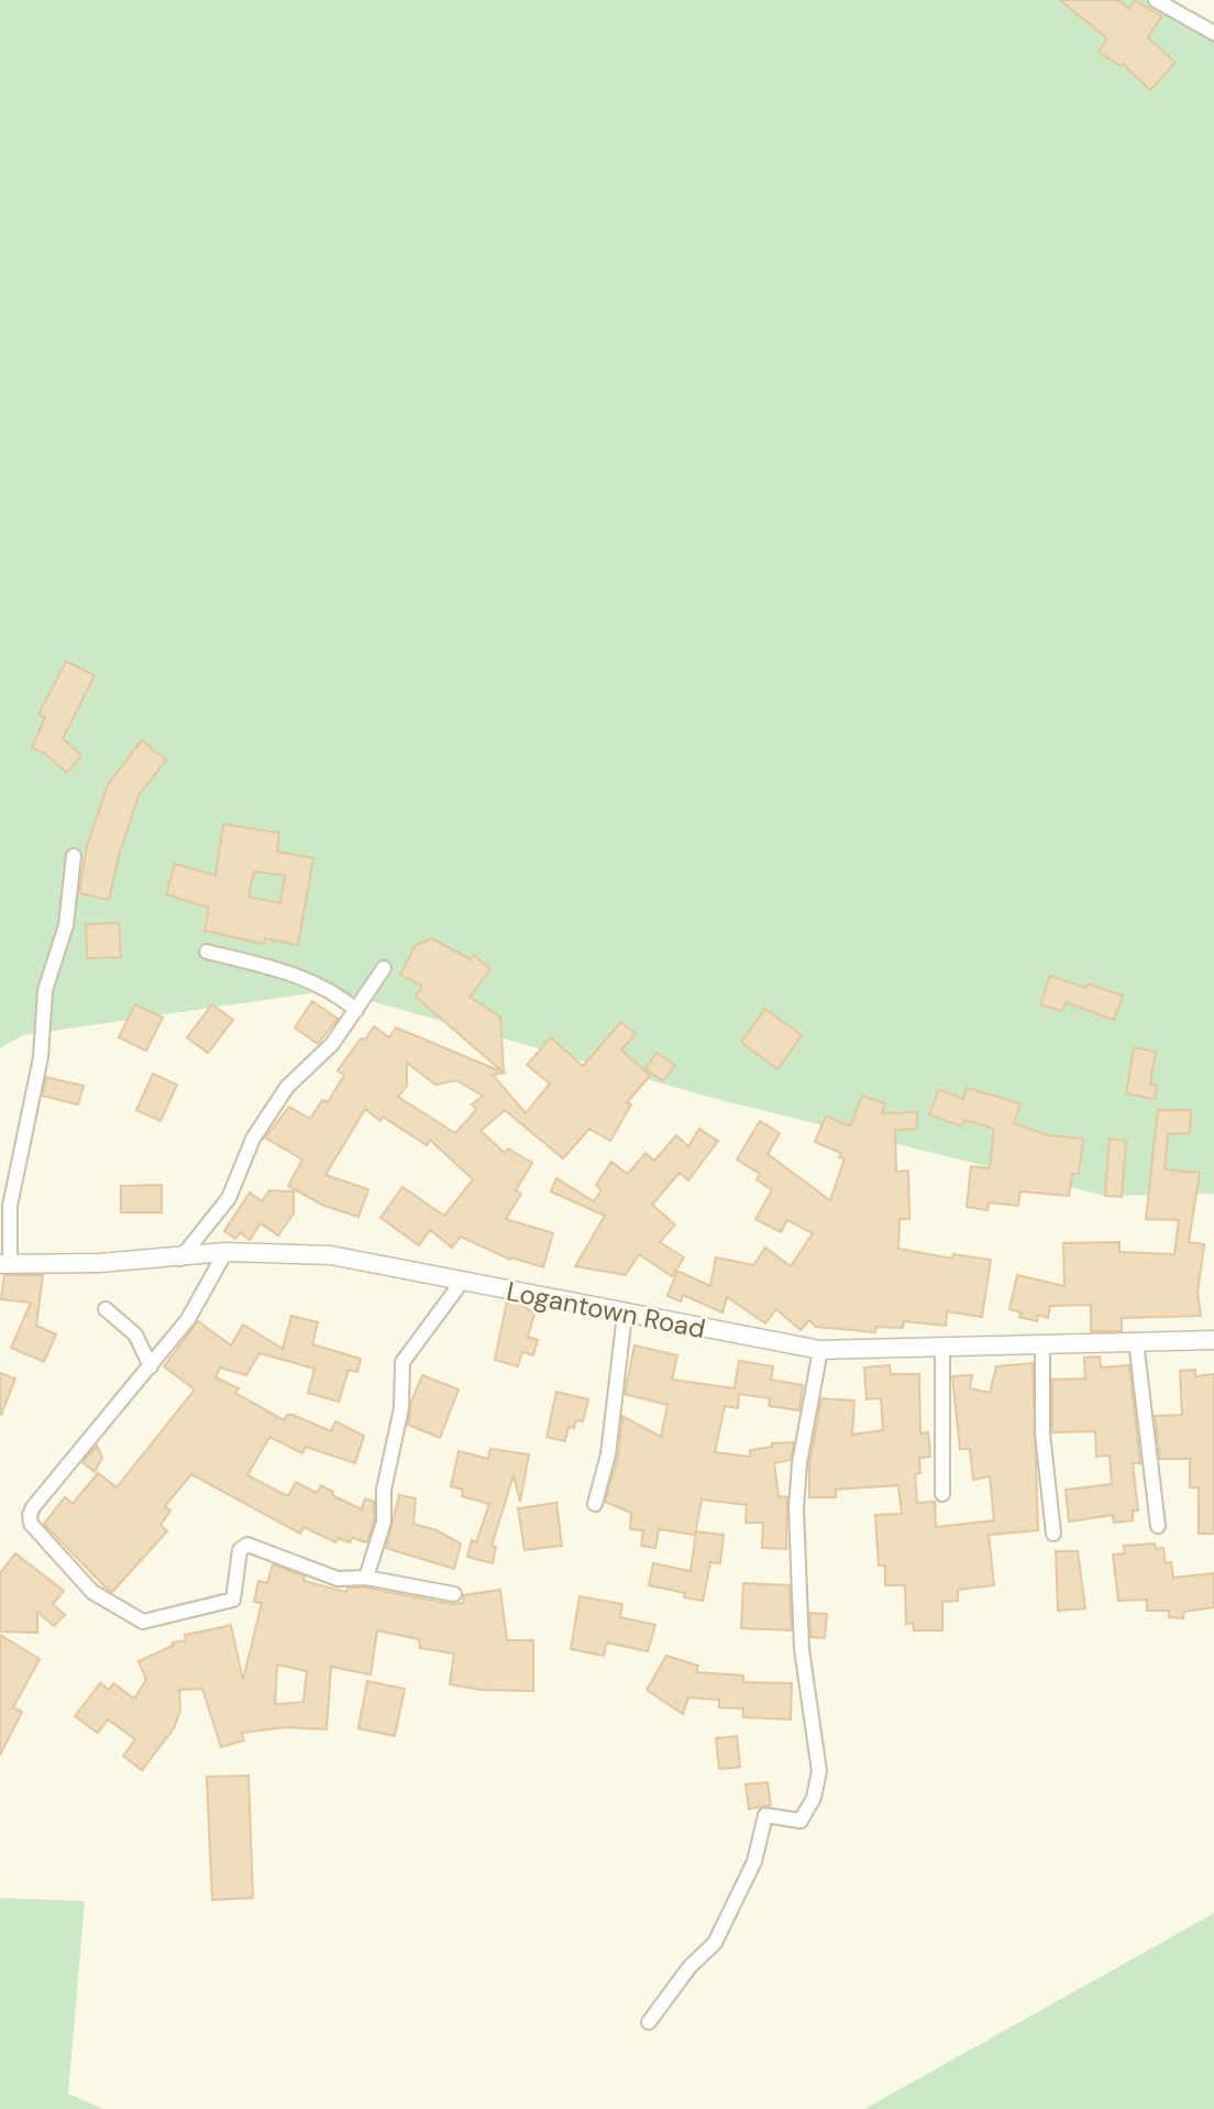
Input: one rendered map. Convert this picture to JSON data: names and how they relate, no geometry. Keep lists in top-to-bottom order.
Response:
{
  "streets": {
    "street": ["Logantown Road"]
  }
}
